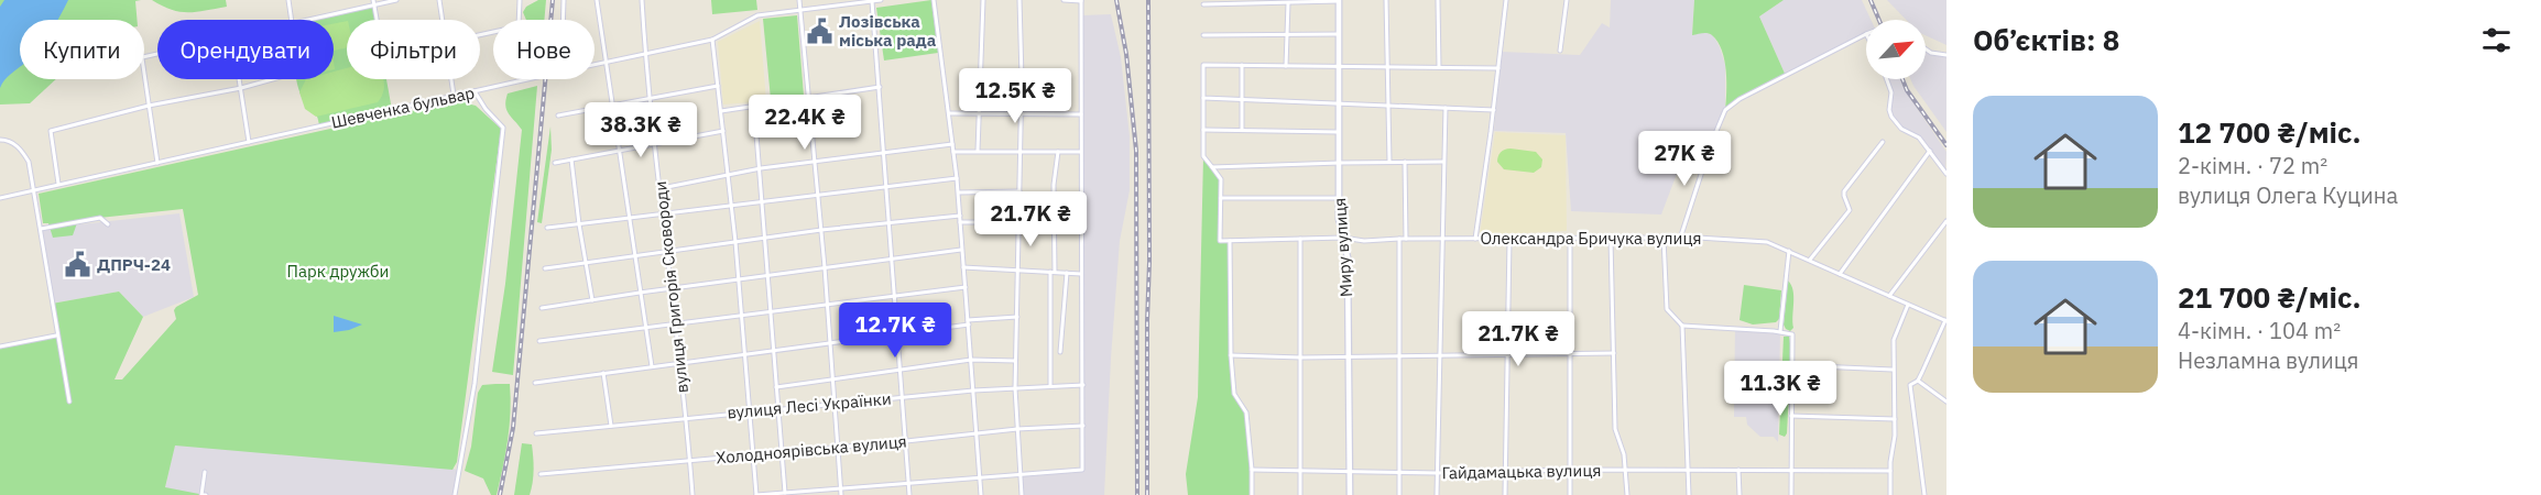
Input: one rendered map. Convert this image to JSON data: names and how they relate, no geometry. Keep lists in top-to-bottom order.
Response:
{
  "streets": {
    "main road": ["Миру вулиця"],
    "street": [
      "Шевченка бульвар",
      "Олександра Бричука вулиця",
      "вулиця Григорія Сковороди",
      "вулиця Лесі Українки",
      "Холодноярівська вулиця",
      "Гайдамацька вулиця"
    ]
  },
  "crossings": [
    ["Шевченка бульвар", "вулиця Григорія Сковороди"],
    ["Олександра Бричука вулиця", "Миру вулиця"],
    ["Миру вулиця", "Гайдамацька вулиця"],
    ["вулиця Григорія Сковороди", "вулиця Лесі Українки"],
    ["вулиця Григорія Сковороди", "Холодноярівська вулиця"]
  ],
  "parks": ["Парк дружби"],
  "places": {
    "public building": ["Лозівська міська рада", "ДПРЧ-24"]
  },
  "north": "top right",
  "page": {
    "heading": "Об’єктів: 8",
    "chip": [
      "Купити",
      "Орендувати",
      "Фільтри",
      "Нове"
    ],
    "price": [
      "12.5K ₴",
      "22.4K ₴",
      "38.3K ₴",
      "27K ₴",
      "21.7K ₴",
      "12.7K ₴",
      "21.7K ₴",
      "11.3K ₴"
    ],
    "list": [
      {
        "name": "12 700 ₴/міс.",
        "note": "2-кімн. · 72 m² · вулиця Олега Куцина"
      },
      {
        "name": "21 700 ₴/міс.",
        "note": "4-кімн. · 104 m² · Незламна вулиця"
      }
    ]
  }
}
